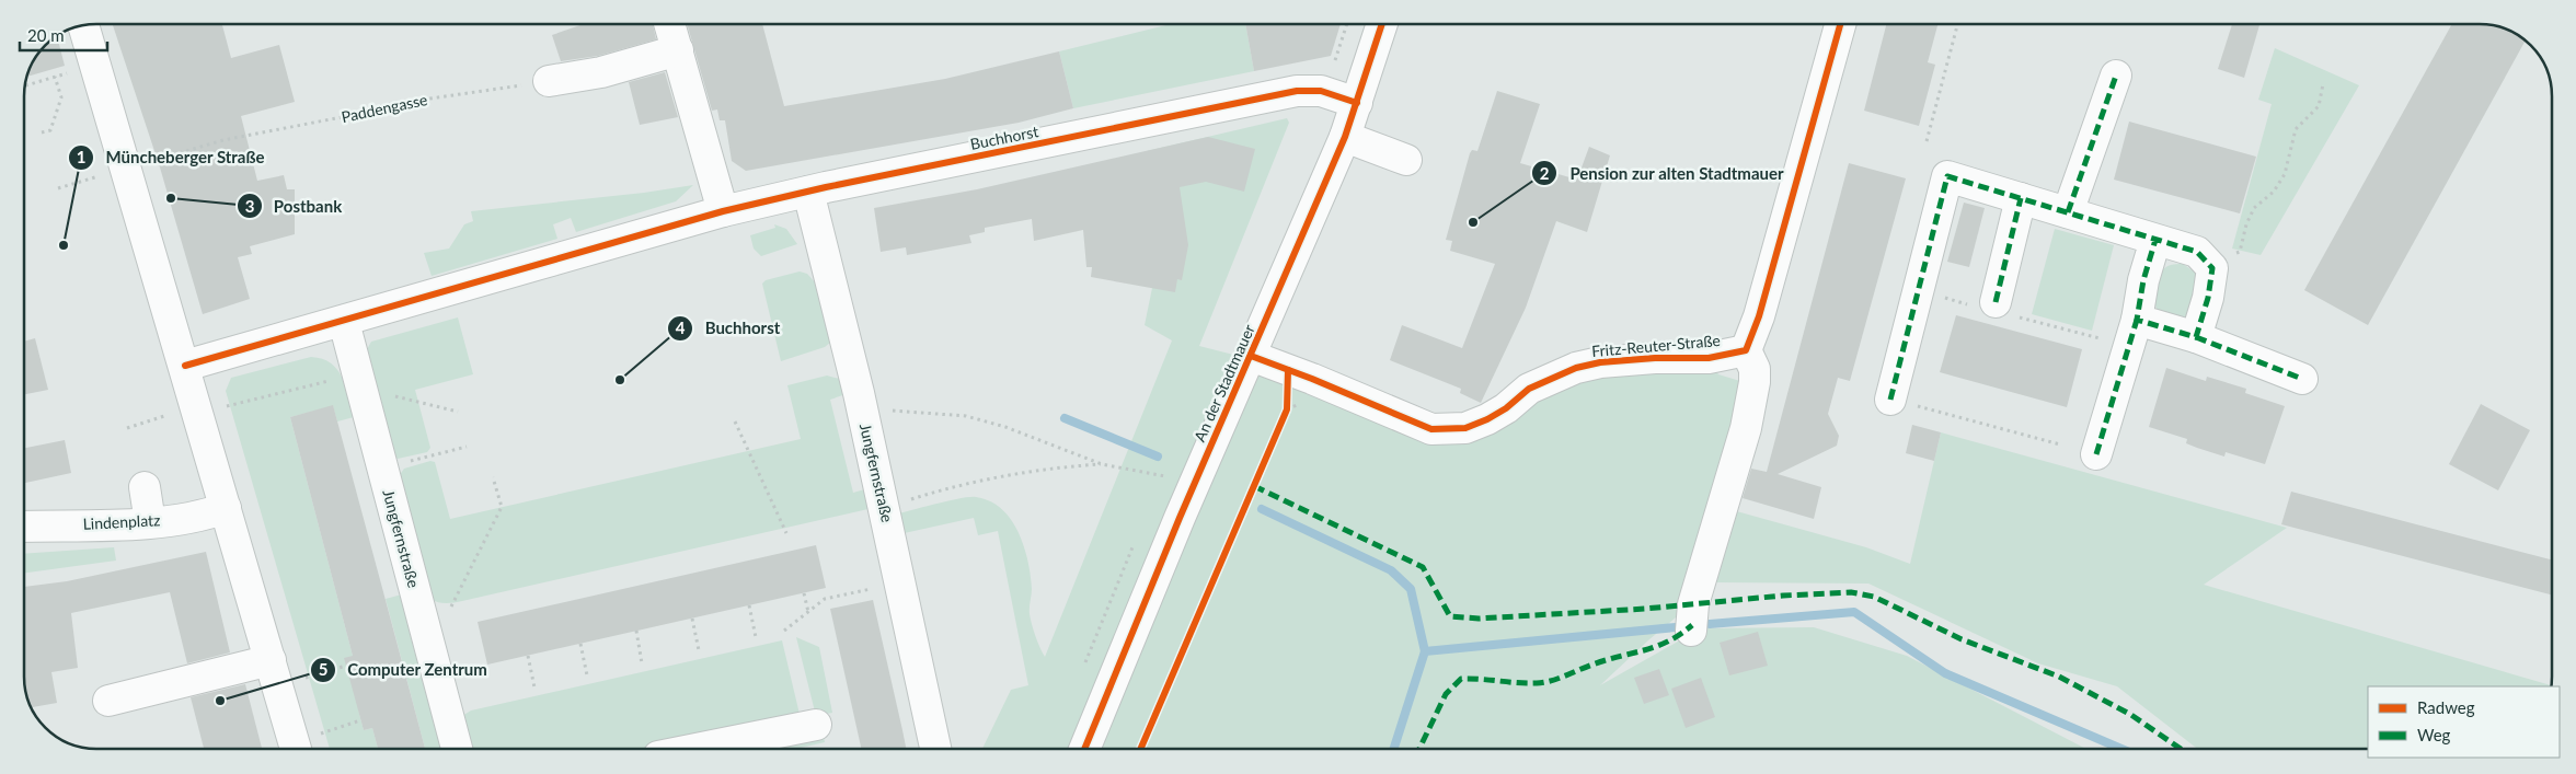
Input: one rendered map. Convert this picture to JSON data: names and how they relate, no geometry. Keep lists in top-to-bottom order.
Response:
{
  "streets": {
    "street": [
      "Buchhorst",
      "Fritz-Reuter-Straße",
      "An der Stadtmauer",
      "Jungfernstraße",
      "Lindenplatz"
    ],
    "path": ["Paddengasse"]
  },
  "crossings": [
    ["Buchhorst", "An der Stadtmauer"],
    ["Buchhorst", "Jungfernstraße"],
    ["Fritz-Reuter-Straße", "An der Stadtmauer"]
  ],
  "places": [
    "Postbank",
    "Pension zur alten Stadtmauer",
    "Müncheberger Straße",
    "Buchhorst",
    "Computer Zentrum"
  ],
  "legend": ["Radweg", "Weg"],
  "scale_bar": "20 m"
}
